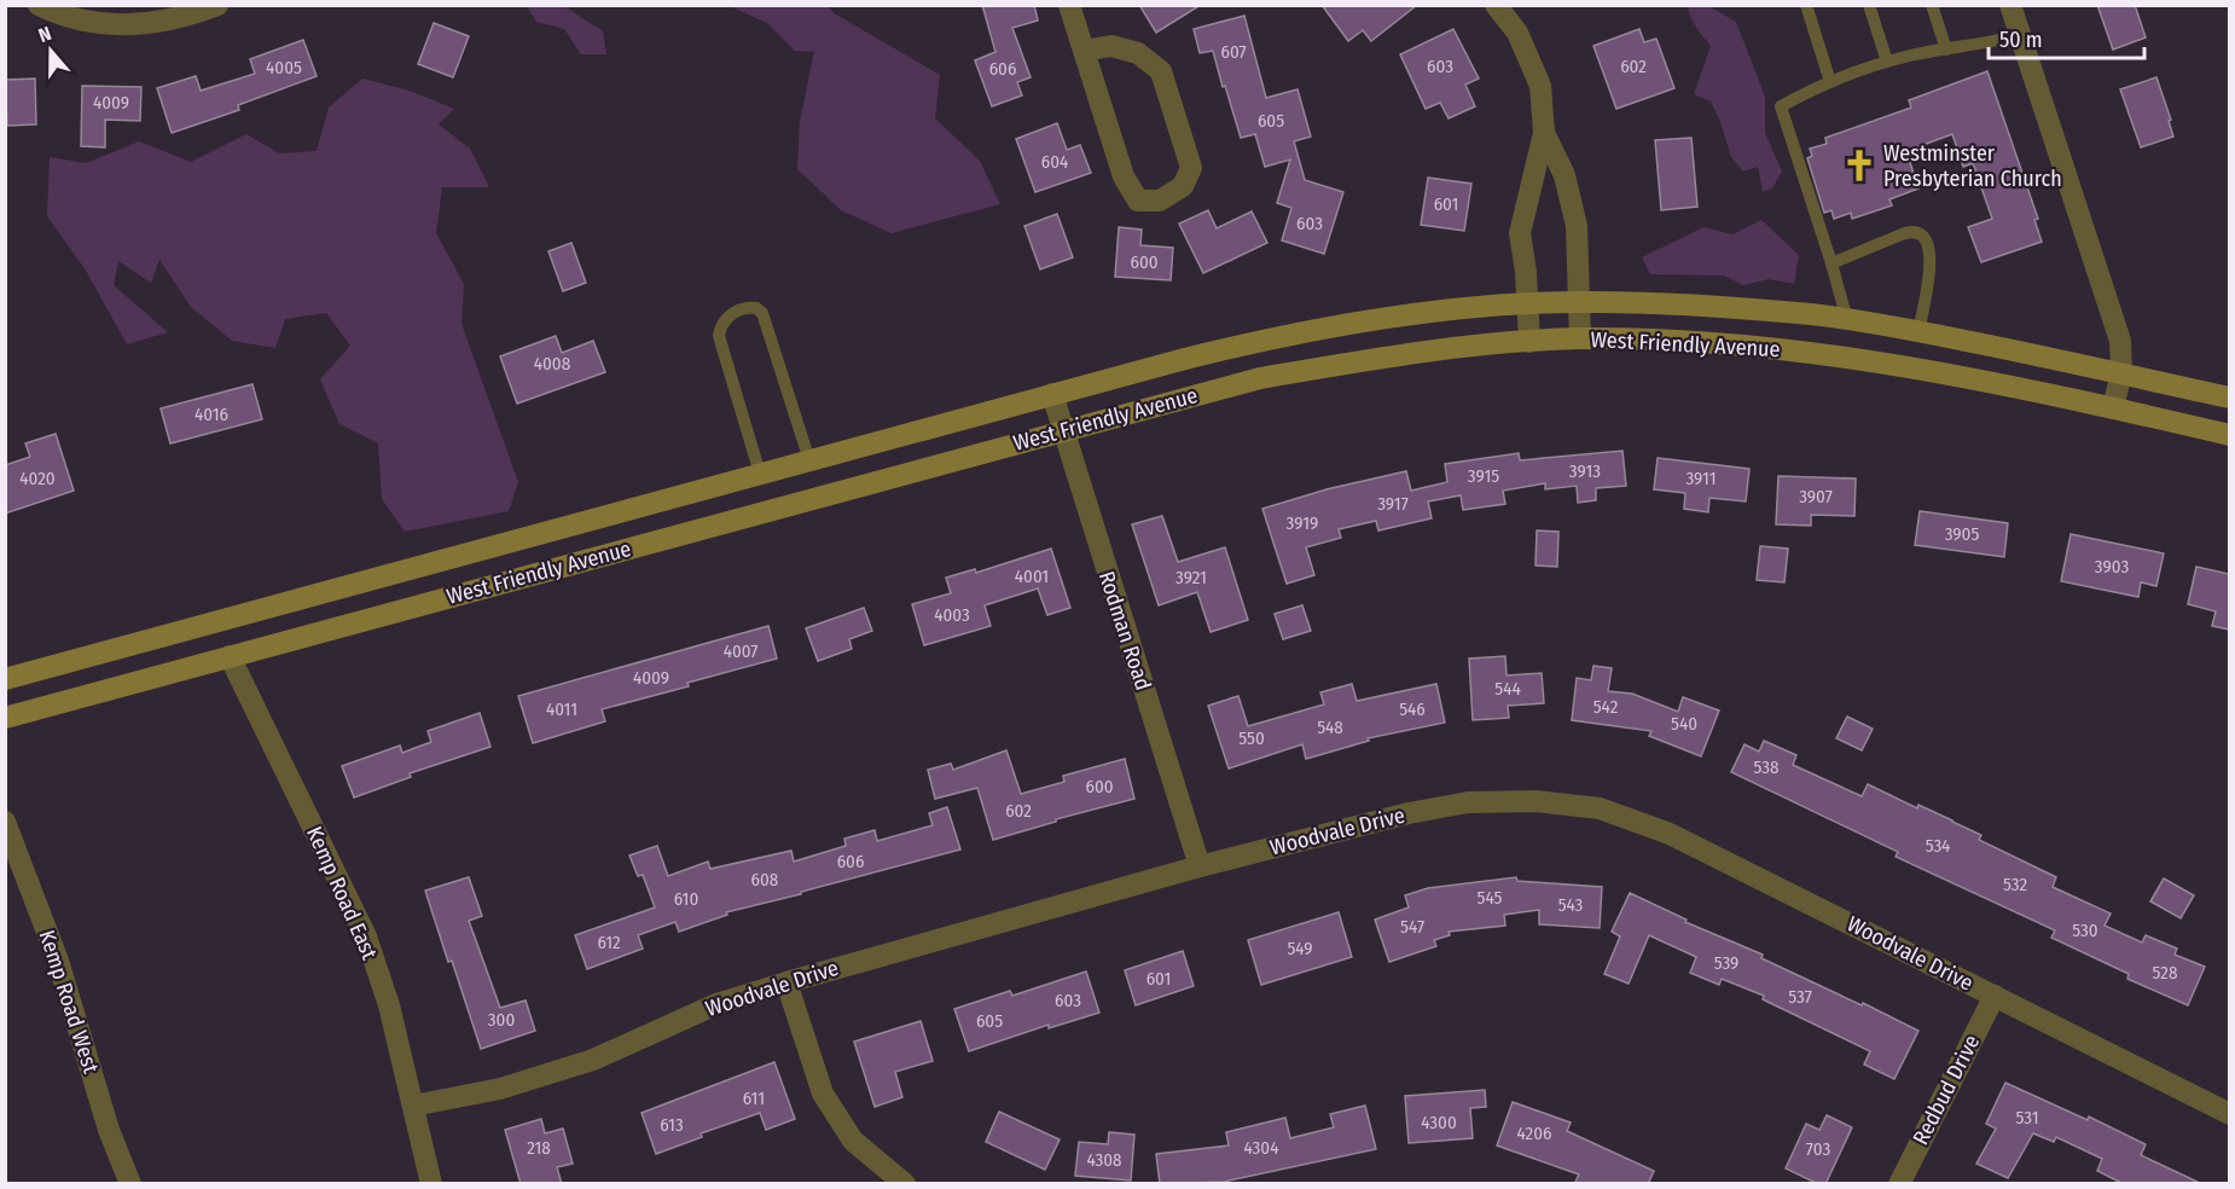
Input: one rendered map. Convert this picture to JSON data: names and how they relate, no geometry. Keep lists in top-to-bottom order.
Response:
{
  "streets": {
    "main road": ["West Friendly Avenue"],
    "street": [
      "Rodman Road",
      "Woodvale Drive",
      "Kemp Road East",
      "Kemp Road West",
      "Redbud Drive"
    ]
  },
  "crossings": [
    ["West Friendly Avenue", "Rodman Road"],
    ["West Friendly Avenue", "Kemp Road East"],
    ["Rodman Road", "Woodvale Drive"],
    ["Woodvale Drive", "Kemp Road East"],
    ["Woodvale Drive", "Redbud Drive"]
  ],
  "places": {
    "church": ["Westminster Presbyterian Church"]
  },
  "house_numbers": [
    "607",
    "603",
    "602",
    "4005",
    "606",
    "4009",
    "605",
    "604",
    "601",
    "603",
    "600",
    "4008",
    "4016",
    "3913",
    "3915",
    "4020",
    "3911",
    "3907",
    "3917",
    "3919",
    "3905",
    "3903",
    "4001",
    "3921",
    "4003",
    "4007",
    "4009",
    "544",
    "542",
    "4011",
    "546",
    "540",
    "548",
    "550",
    "538",
    "600",
    "602",
    "534",
    "606",
    "608",
    "532",
    "545",
    "610",
    "543",
    "547",
    "530",
    "612",
    "549",
    "539",
    "528",
    "601",
    "537",
    "603",
    "300",
    "605",
    "611",
    "531",
    "4300",
    "613",
    "4206",
    "218",
    "4304",
    "703",
    "4308"
  ],
  "scale_bar": "50 m",
  "north": "top"
}
